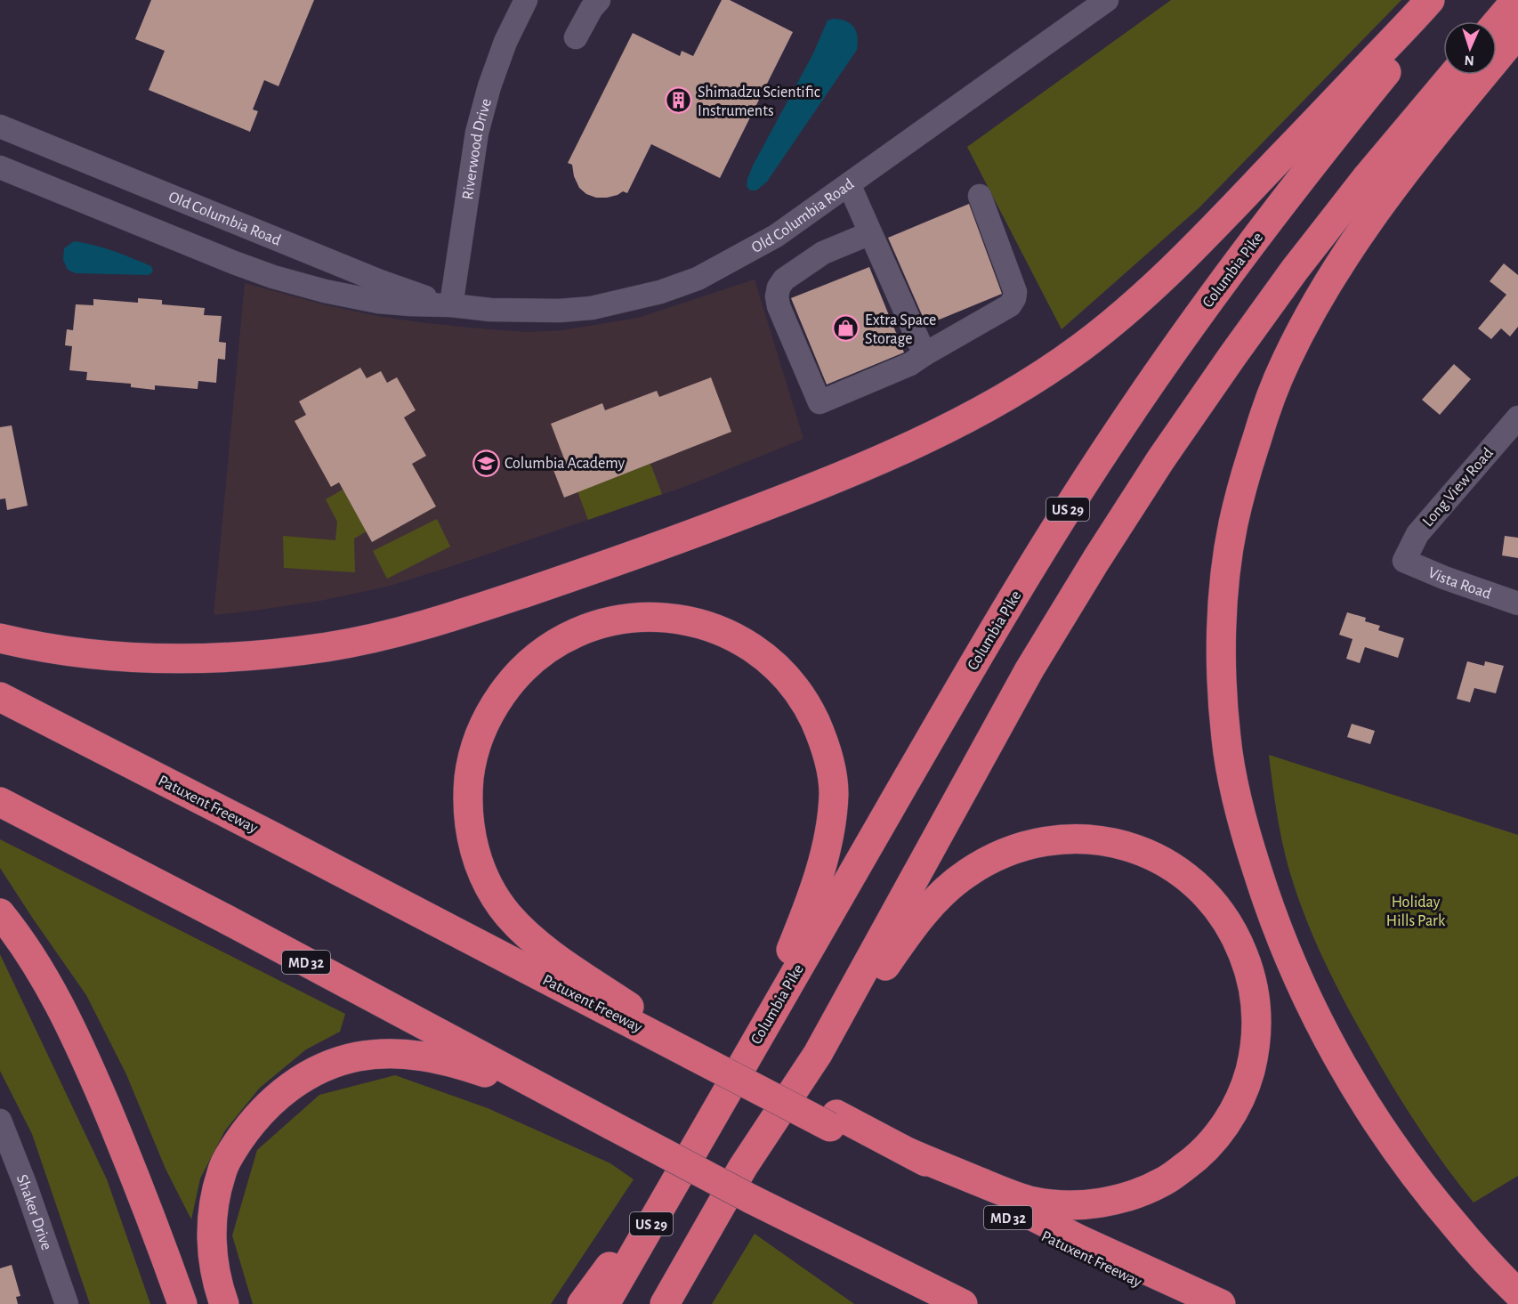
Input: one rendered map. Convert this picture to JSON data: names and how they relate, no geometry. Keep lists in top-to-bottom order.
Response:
{
  "streets": {
    "highway": [
      "Columbia Pike",
      "US 29",
      "Patuxent Freeway",
      "MD 32"
    ],
    "street": [
      "Riverwood Drive",
      "Old Columbia Road",
      "Long View Road",
      "Vista Road",
      "Shaker Drive"
    ]
  },
  "crossings": [
    ["Riverwood Drive", "Old Columbia Road"],
    ["Long View Road", "Vista Road"]
  ],
  "parks": ["Holiday Hills Park"],
  "places": {
    "building": ["Shimadzu Scientific Instruments"],
    "shop": ["Extra Space Storage"],
    "school or university": ["Columbia Academy"]
  },
  "north": "bottom"
}
